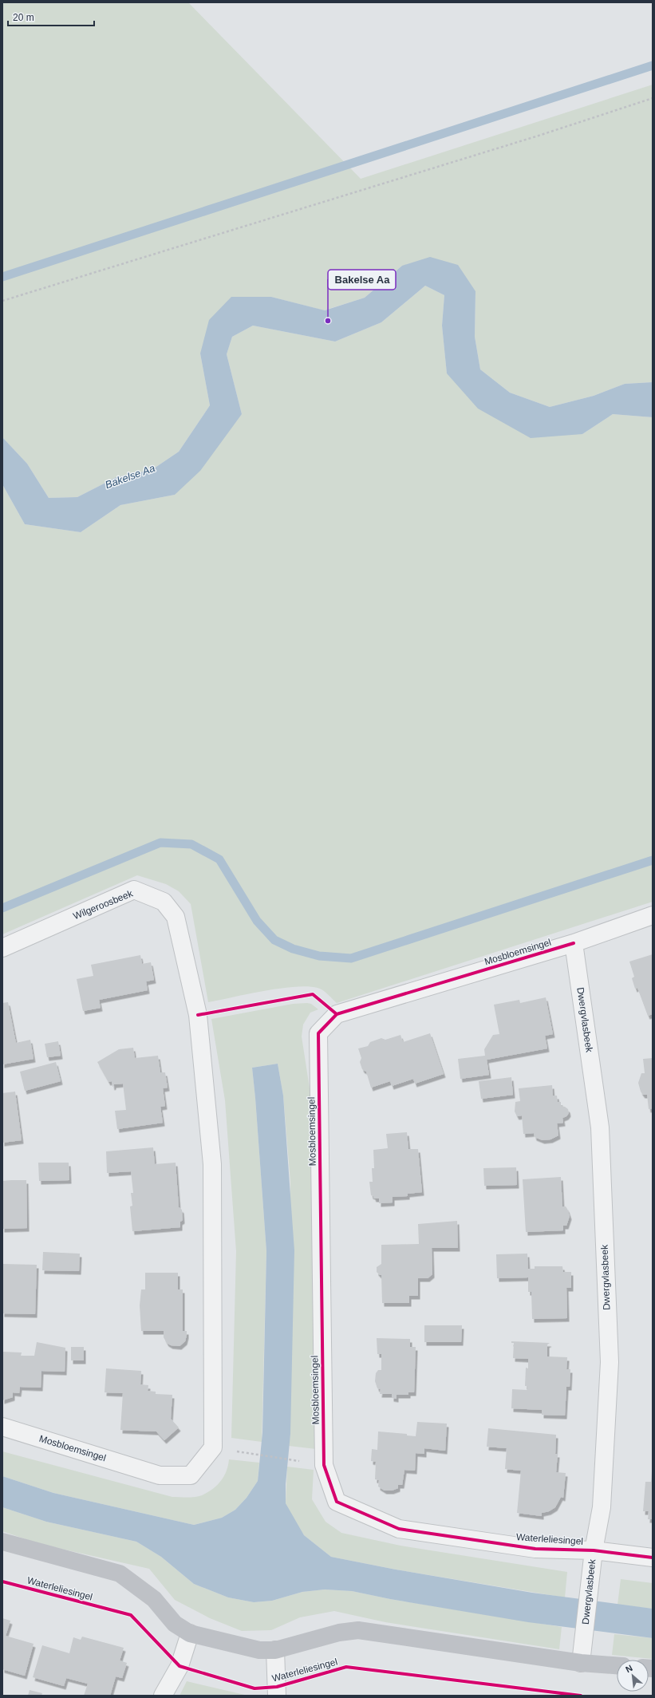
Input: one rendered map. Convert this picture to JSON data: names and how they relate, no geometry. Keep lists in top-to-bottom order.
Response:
{
  "streets": {
    "street": [
      "Wilgeroosbeek",
      "Mosbloemsingel",
      "Dwergvlasbeek",
      "Waterleliesingel"
    ]
  },
  "crossings": [
    ["Wilgeroosbeek", "Mosbloemsingel"],
    ["Mosbloemsingel", "Dwergvlasbeek"],
    ["Mosbloemsingel", "Waterleliesingel"],
    ["Dwergvlasbeek", "Waterleliesingel"]
  ],
  "water": ["Bakelse Aa"],
  "places": ["Bakelse Aa"],
  "scale_bar": "20 m",
  "north": "top left"
}
